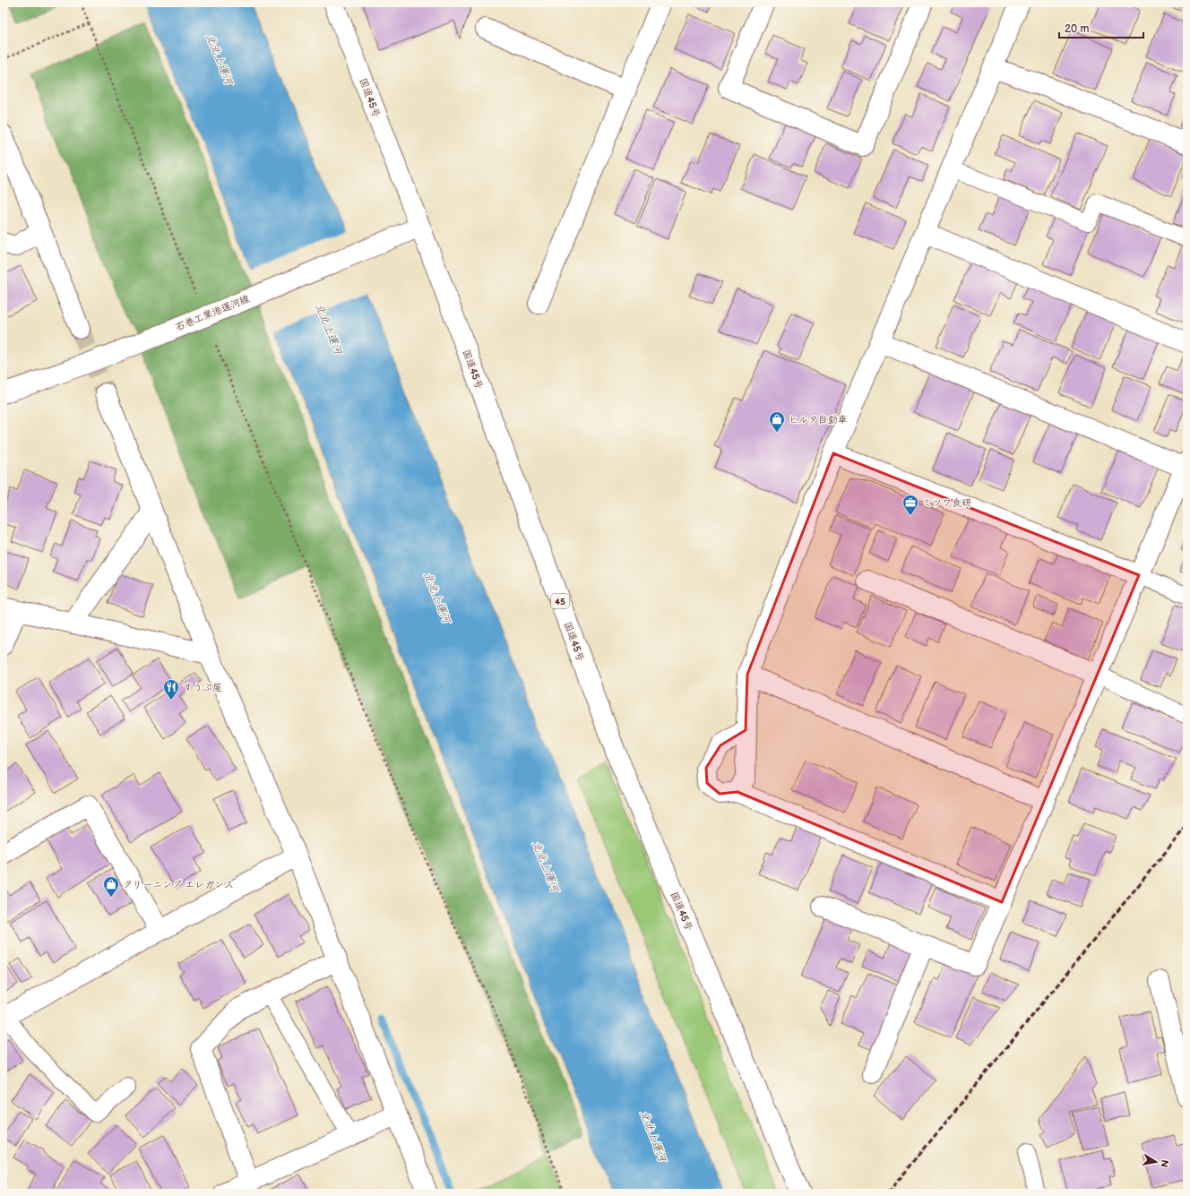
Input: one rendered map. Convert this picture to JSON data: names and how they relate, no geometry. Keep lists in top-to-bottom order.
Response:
{
  "streets": {
    "main road": ["国道45号", "石巻工業港運河線", "45"]
  },
  "crossings": [
    ["国道45号", "石巻工業港運河線"]
  ],
  "water": ["北北上運河"],
  "places": {
    "shop": ["ヒルタ自動車", "クリーニング エレガンス"],
    "office": ["ミツワ食研"],
    "restaurant": ["すうぷ屋"]
  },
  "scale_bar": "20 m",
  "north": "right"
}
